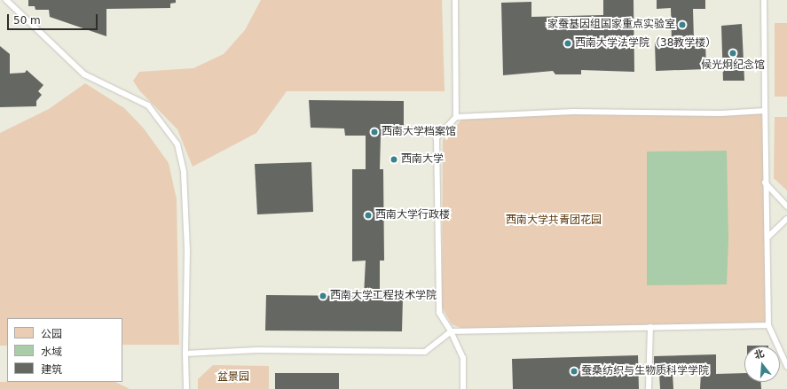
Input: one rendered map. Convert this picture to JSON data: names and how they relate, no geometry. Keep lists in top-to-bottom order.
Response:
{
  "parks": ["西南大学共青团花园", "盆景园"],
  "places": [
    "家蚕基因组国家重点实验室",
    "西南大学法学院（38教学楼）",
    "候光炯纪念馆",
    "西南大学档案馆",
    "西南大学",
    "西南大学行政楼",
    "西南大学工程技术学院",
    "蚕桑纺织与生物质科学学院"
  ],
  "legend": ["公园", "水域", "建筑"],
  "scale_bar": "50 m",
  "north": "top"
}
